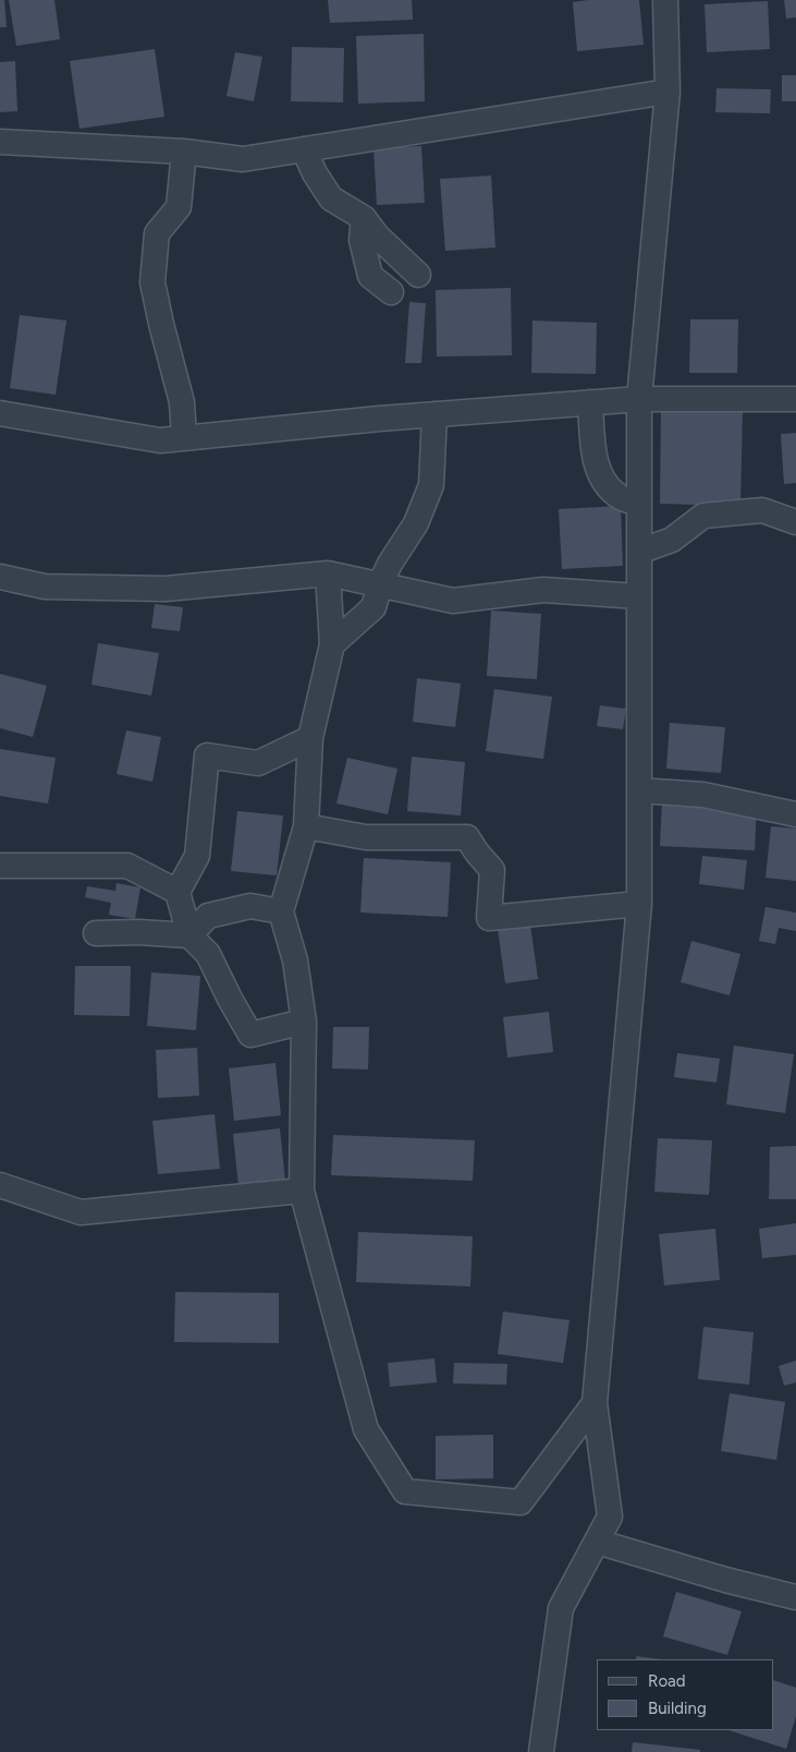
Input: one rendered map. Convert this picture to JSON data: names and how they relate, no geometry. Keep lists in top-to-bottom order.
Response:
{
  "legend": ["Road", "Building"]
}
